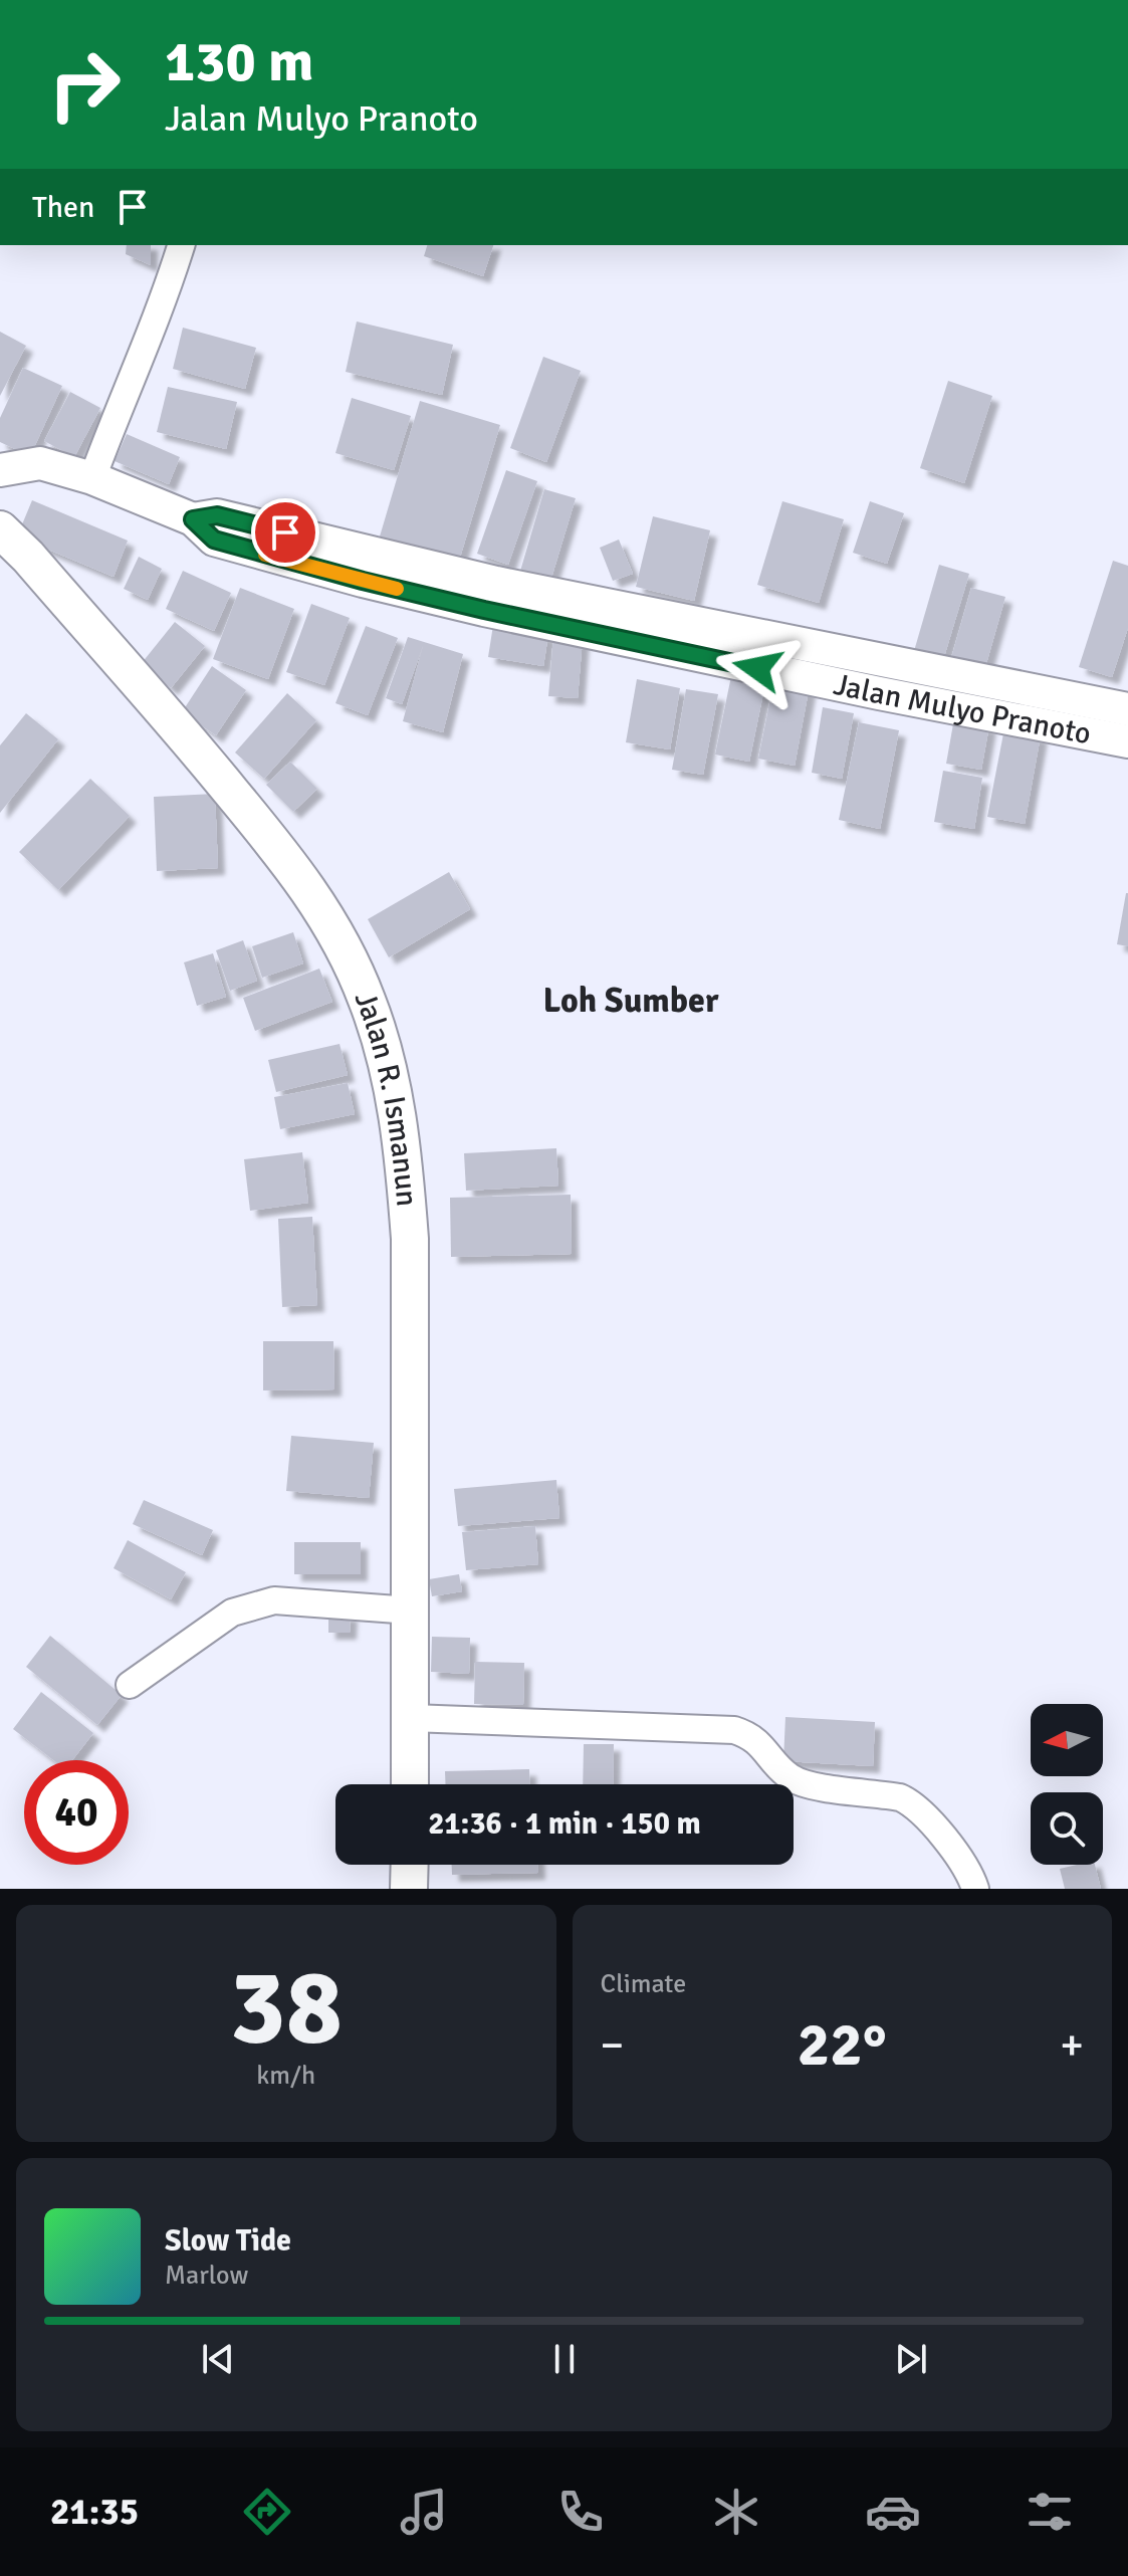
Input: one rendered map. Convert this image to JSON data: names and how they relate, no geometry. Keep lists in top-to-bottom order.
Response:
{
  "streets": {
    "main road": ["Jalan R. Ismanun"],
    "street": ["Jalan Mulyo Pranoto"]
  },
  "districts": ["Loh Sumber"],
  "north": "left",
  "page": {
    "turn": ["130 m", "Jalan Mulyo Pranoto"],
    "then": "Then",
    "limit": "40",
    "trip": "21:36 · 1 min · 150 m",
    "tile": [
      ["38", "km/h"],
      "Climate"
    ],
    "heat": ["−", "22°", "+"],
    "song": ["Slow Tide", "Marlow"],
    "tabs": "21:35"
  }
}
